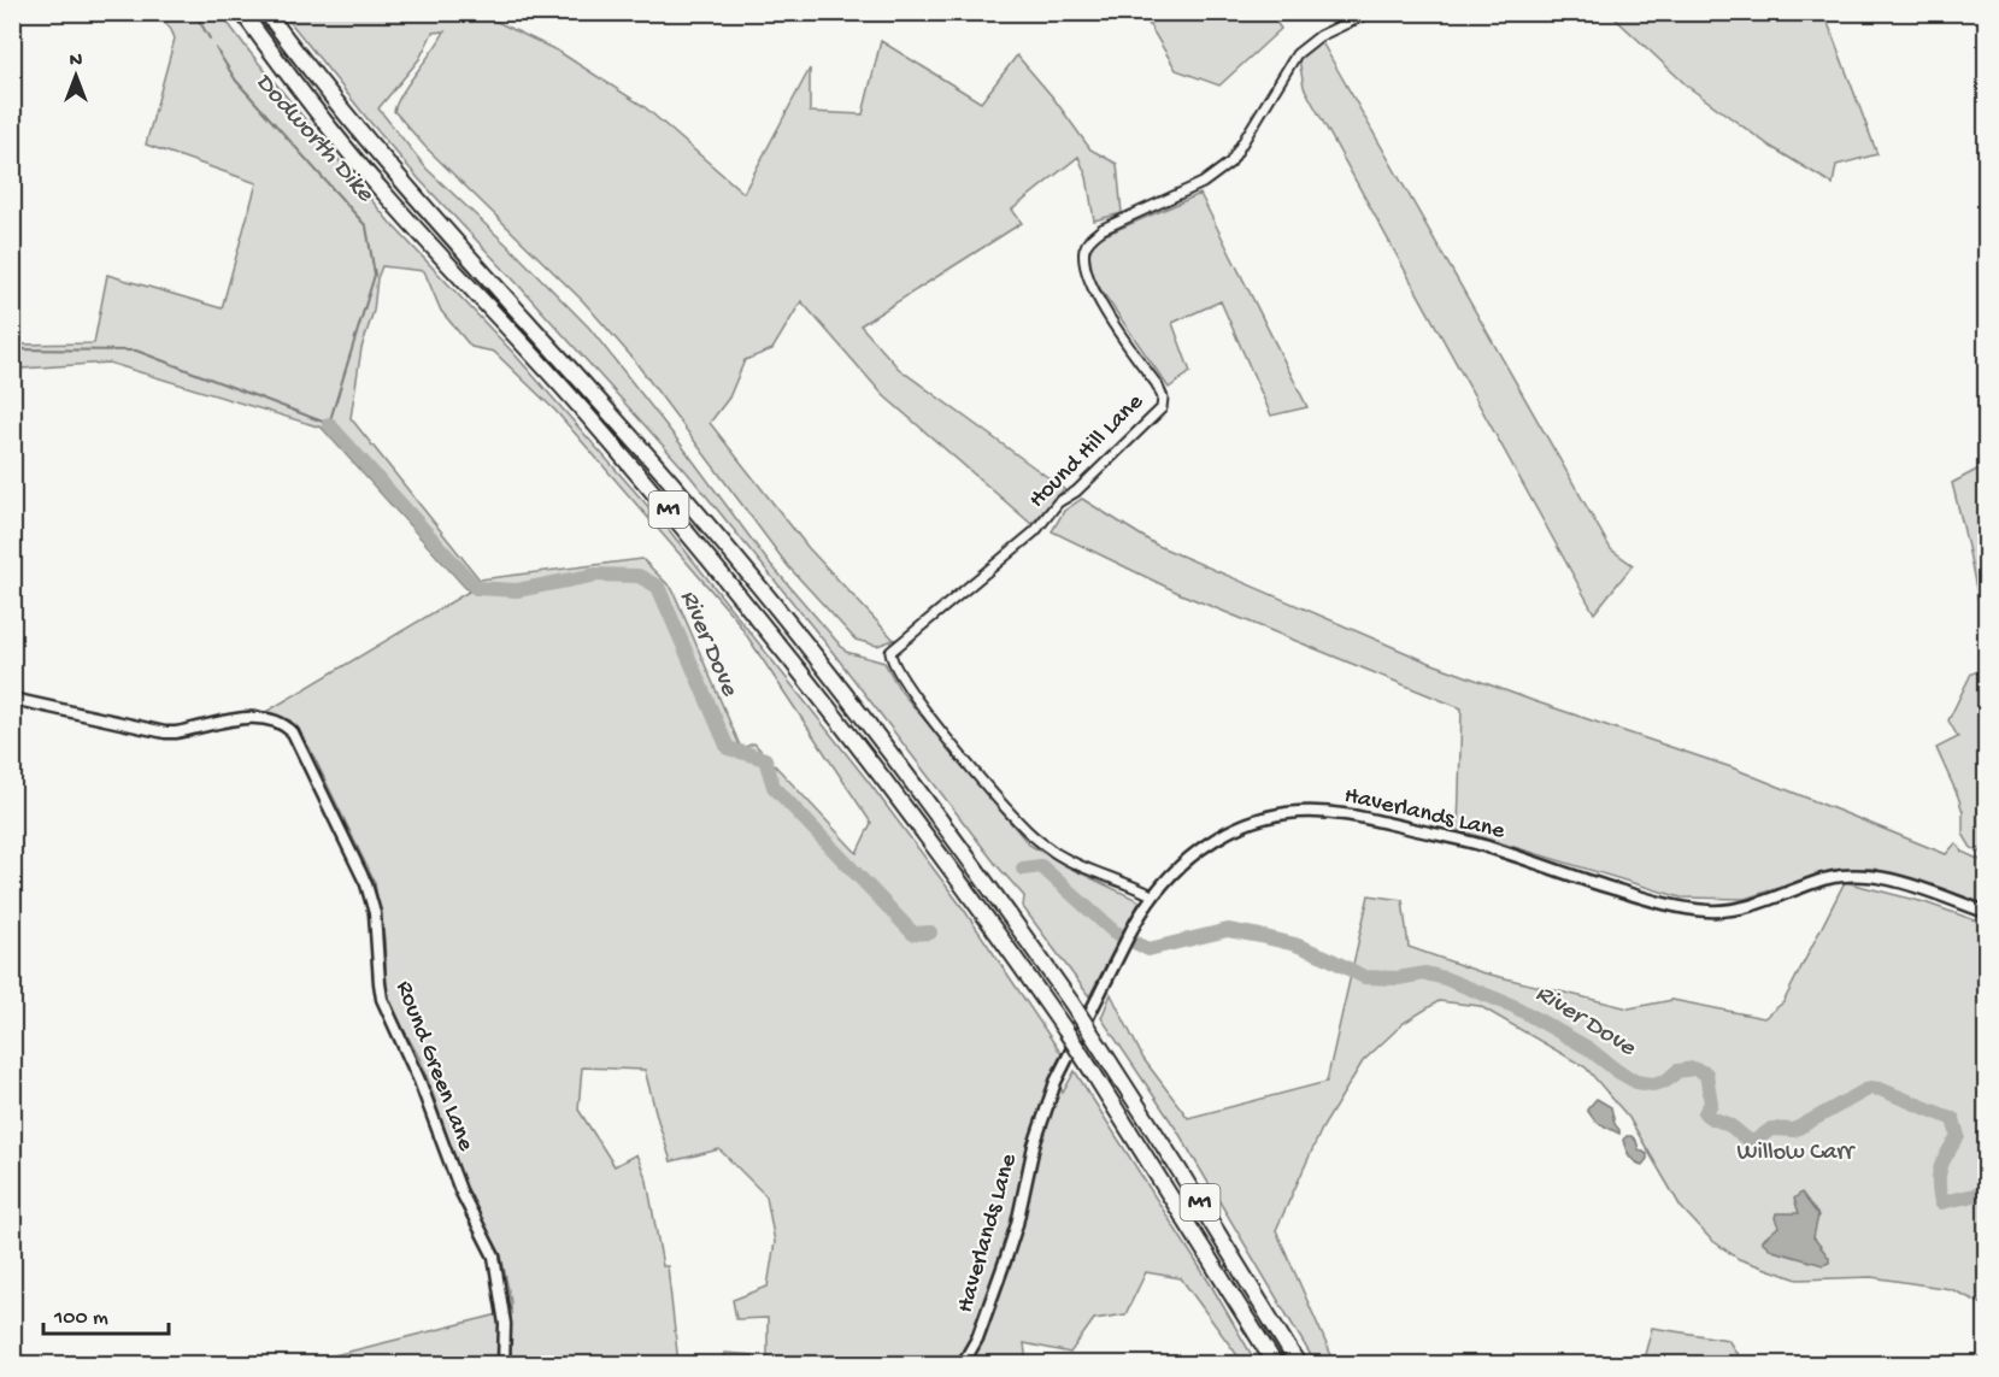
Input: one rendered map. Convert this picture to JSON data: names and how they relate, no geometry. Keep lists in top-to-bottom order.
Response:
{
  "streets": {
    "highway": ["M1"],
    "street": ["Hound Hill Lane", "Haverlands Lane", "Round Green Lane"]
  },
  "crossings": [
    ["Hound Hill Lane", "Haverlands Lane"]
  ],
  "water": ["Dodworth Dike", "River Dove"],
  "parks": ["Willow Carr"],
  "scale_bar": "100 m",
  "north": "top"
}
